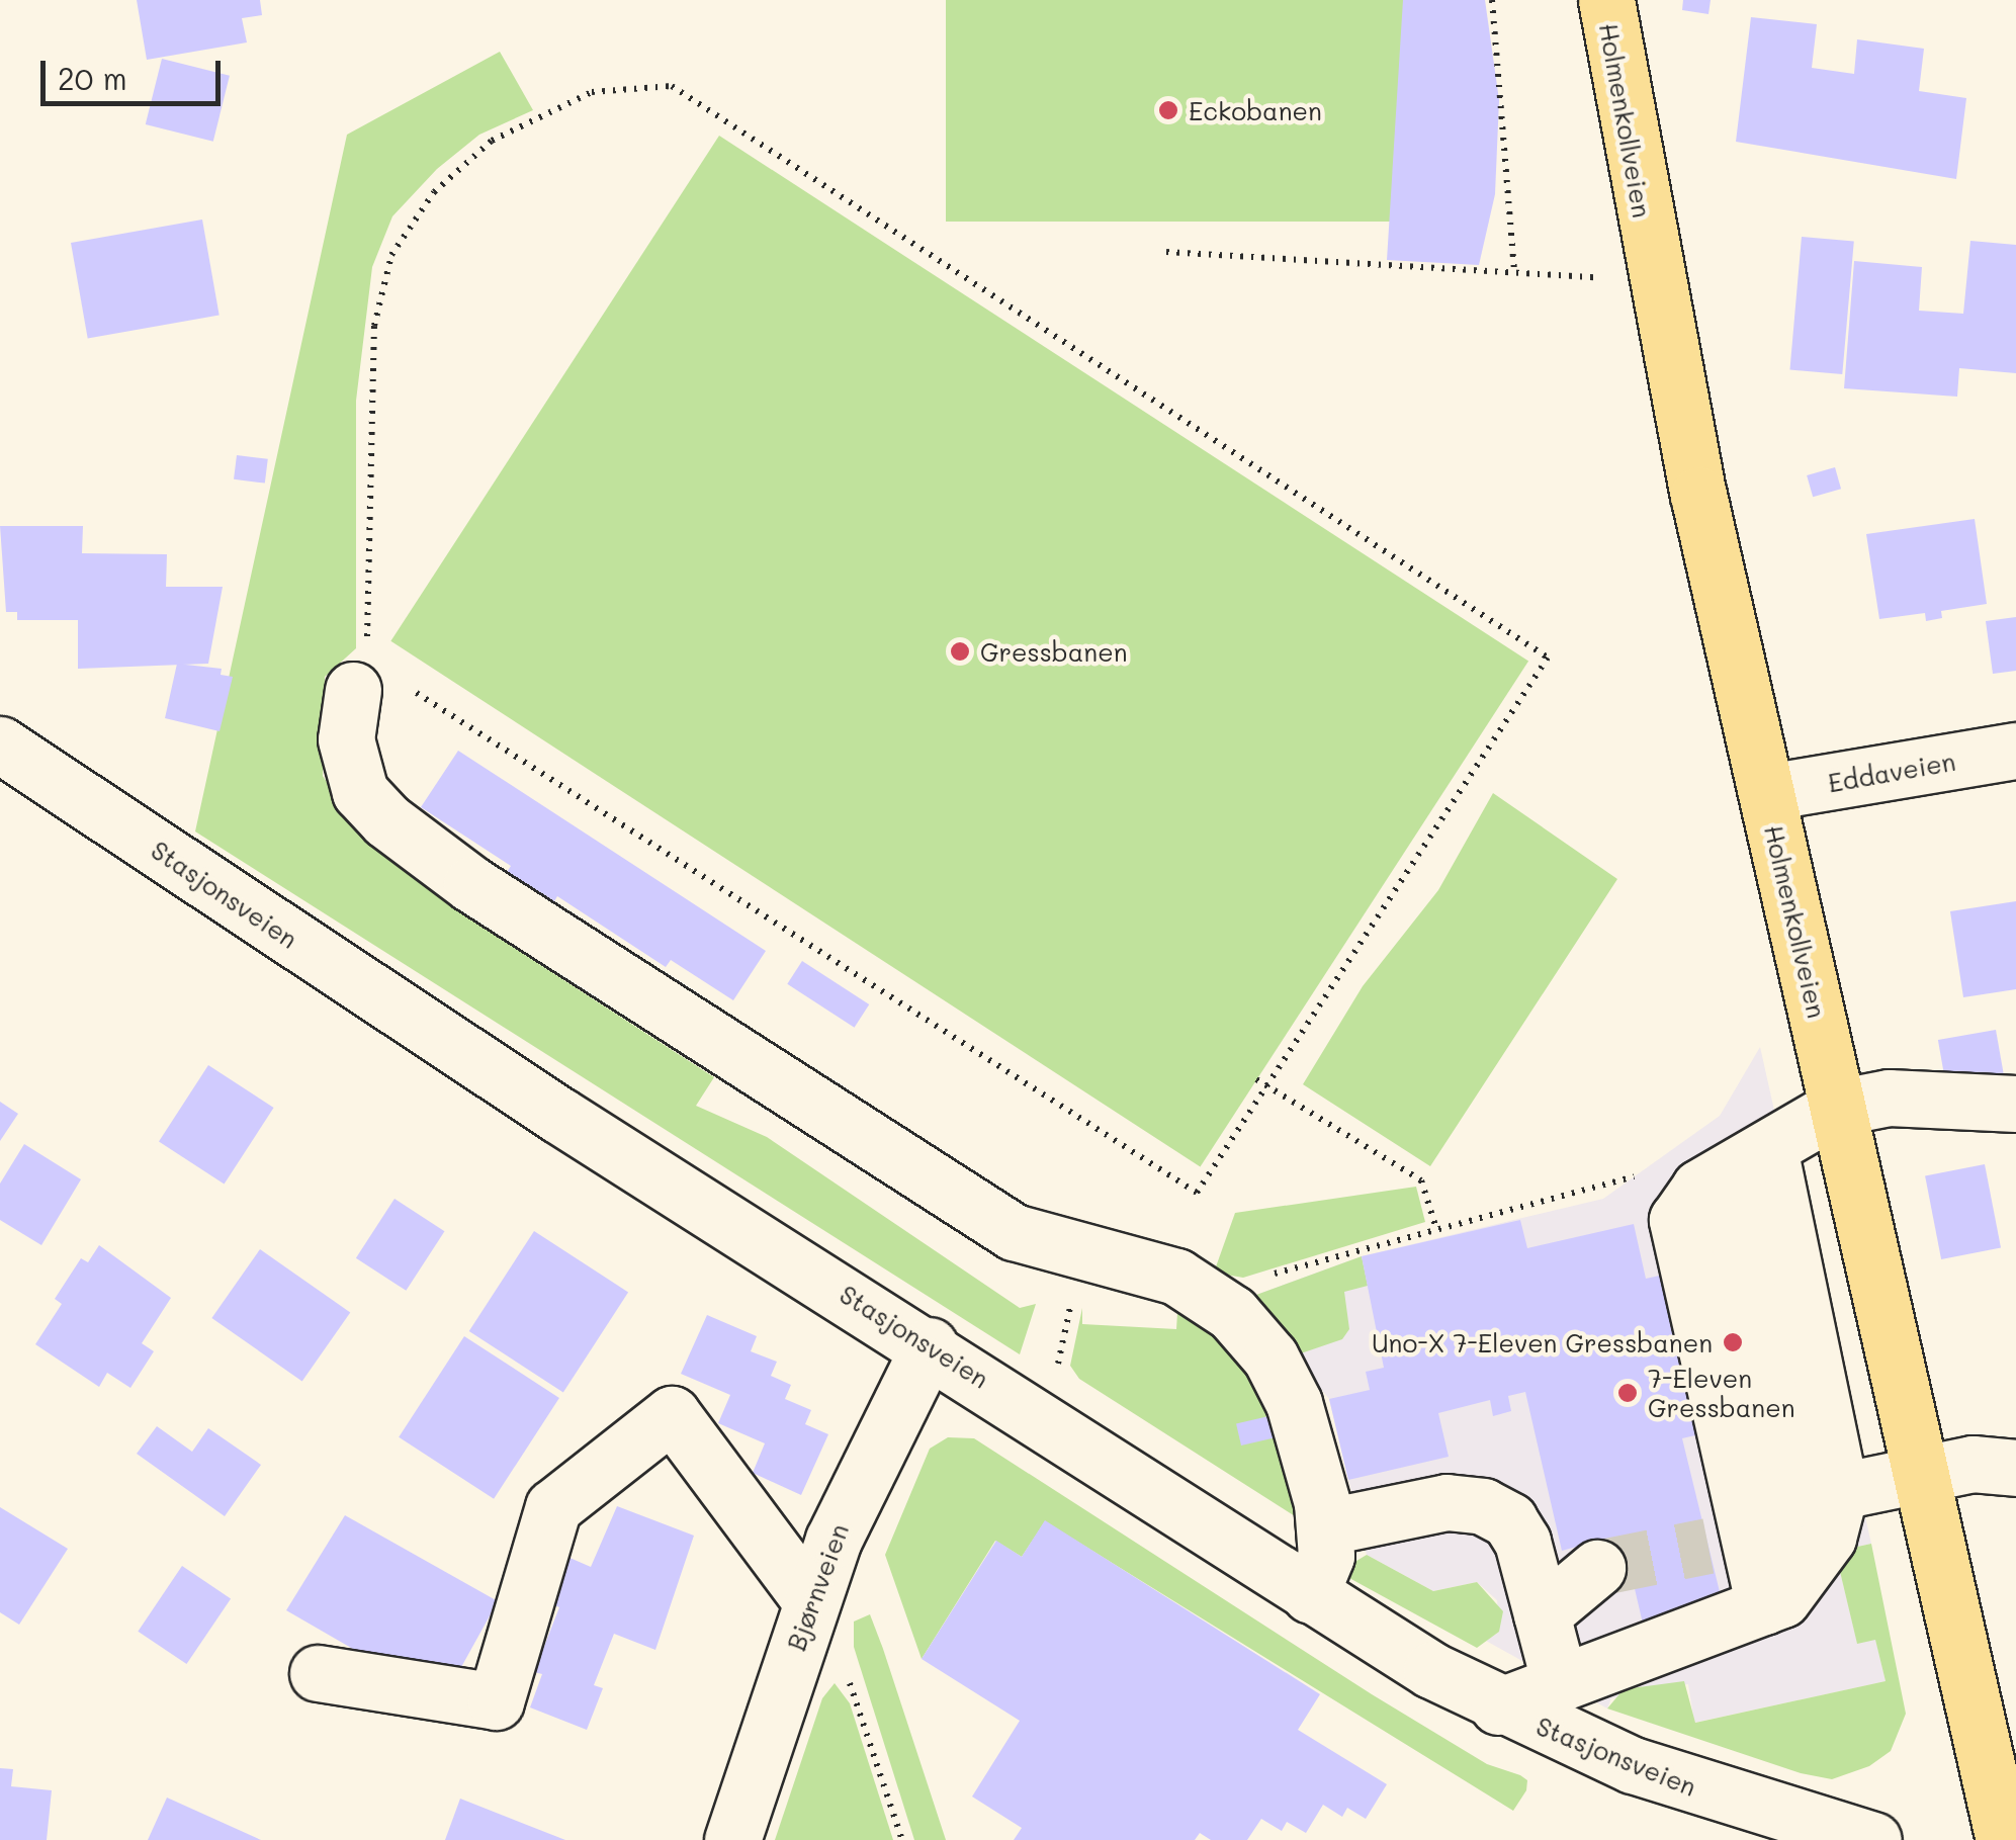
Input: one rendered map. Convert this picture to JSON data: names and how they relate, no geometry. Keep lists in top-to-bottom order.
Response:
{
  "streets": {
    "main road": ["Holmenkollveien"],
    "street": ["Eddaveien", "Stasjonsveien", "Bjørnveien"]
  },
  "crossings": [
    ["Holmenkollveien", "Eddaveien"],
    ["Stasjonsveien", "Bjørnveien"]
  ],
  "places": [
    "Eckobanen",
    "Gressbanen",
    "Uno-X 7-Eleven Gressbanen",
    "7-Eleven Gressbanen"
  ],
  "scale_bar": "20 m"
}
